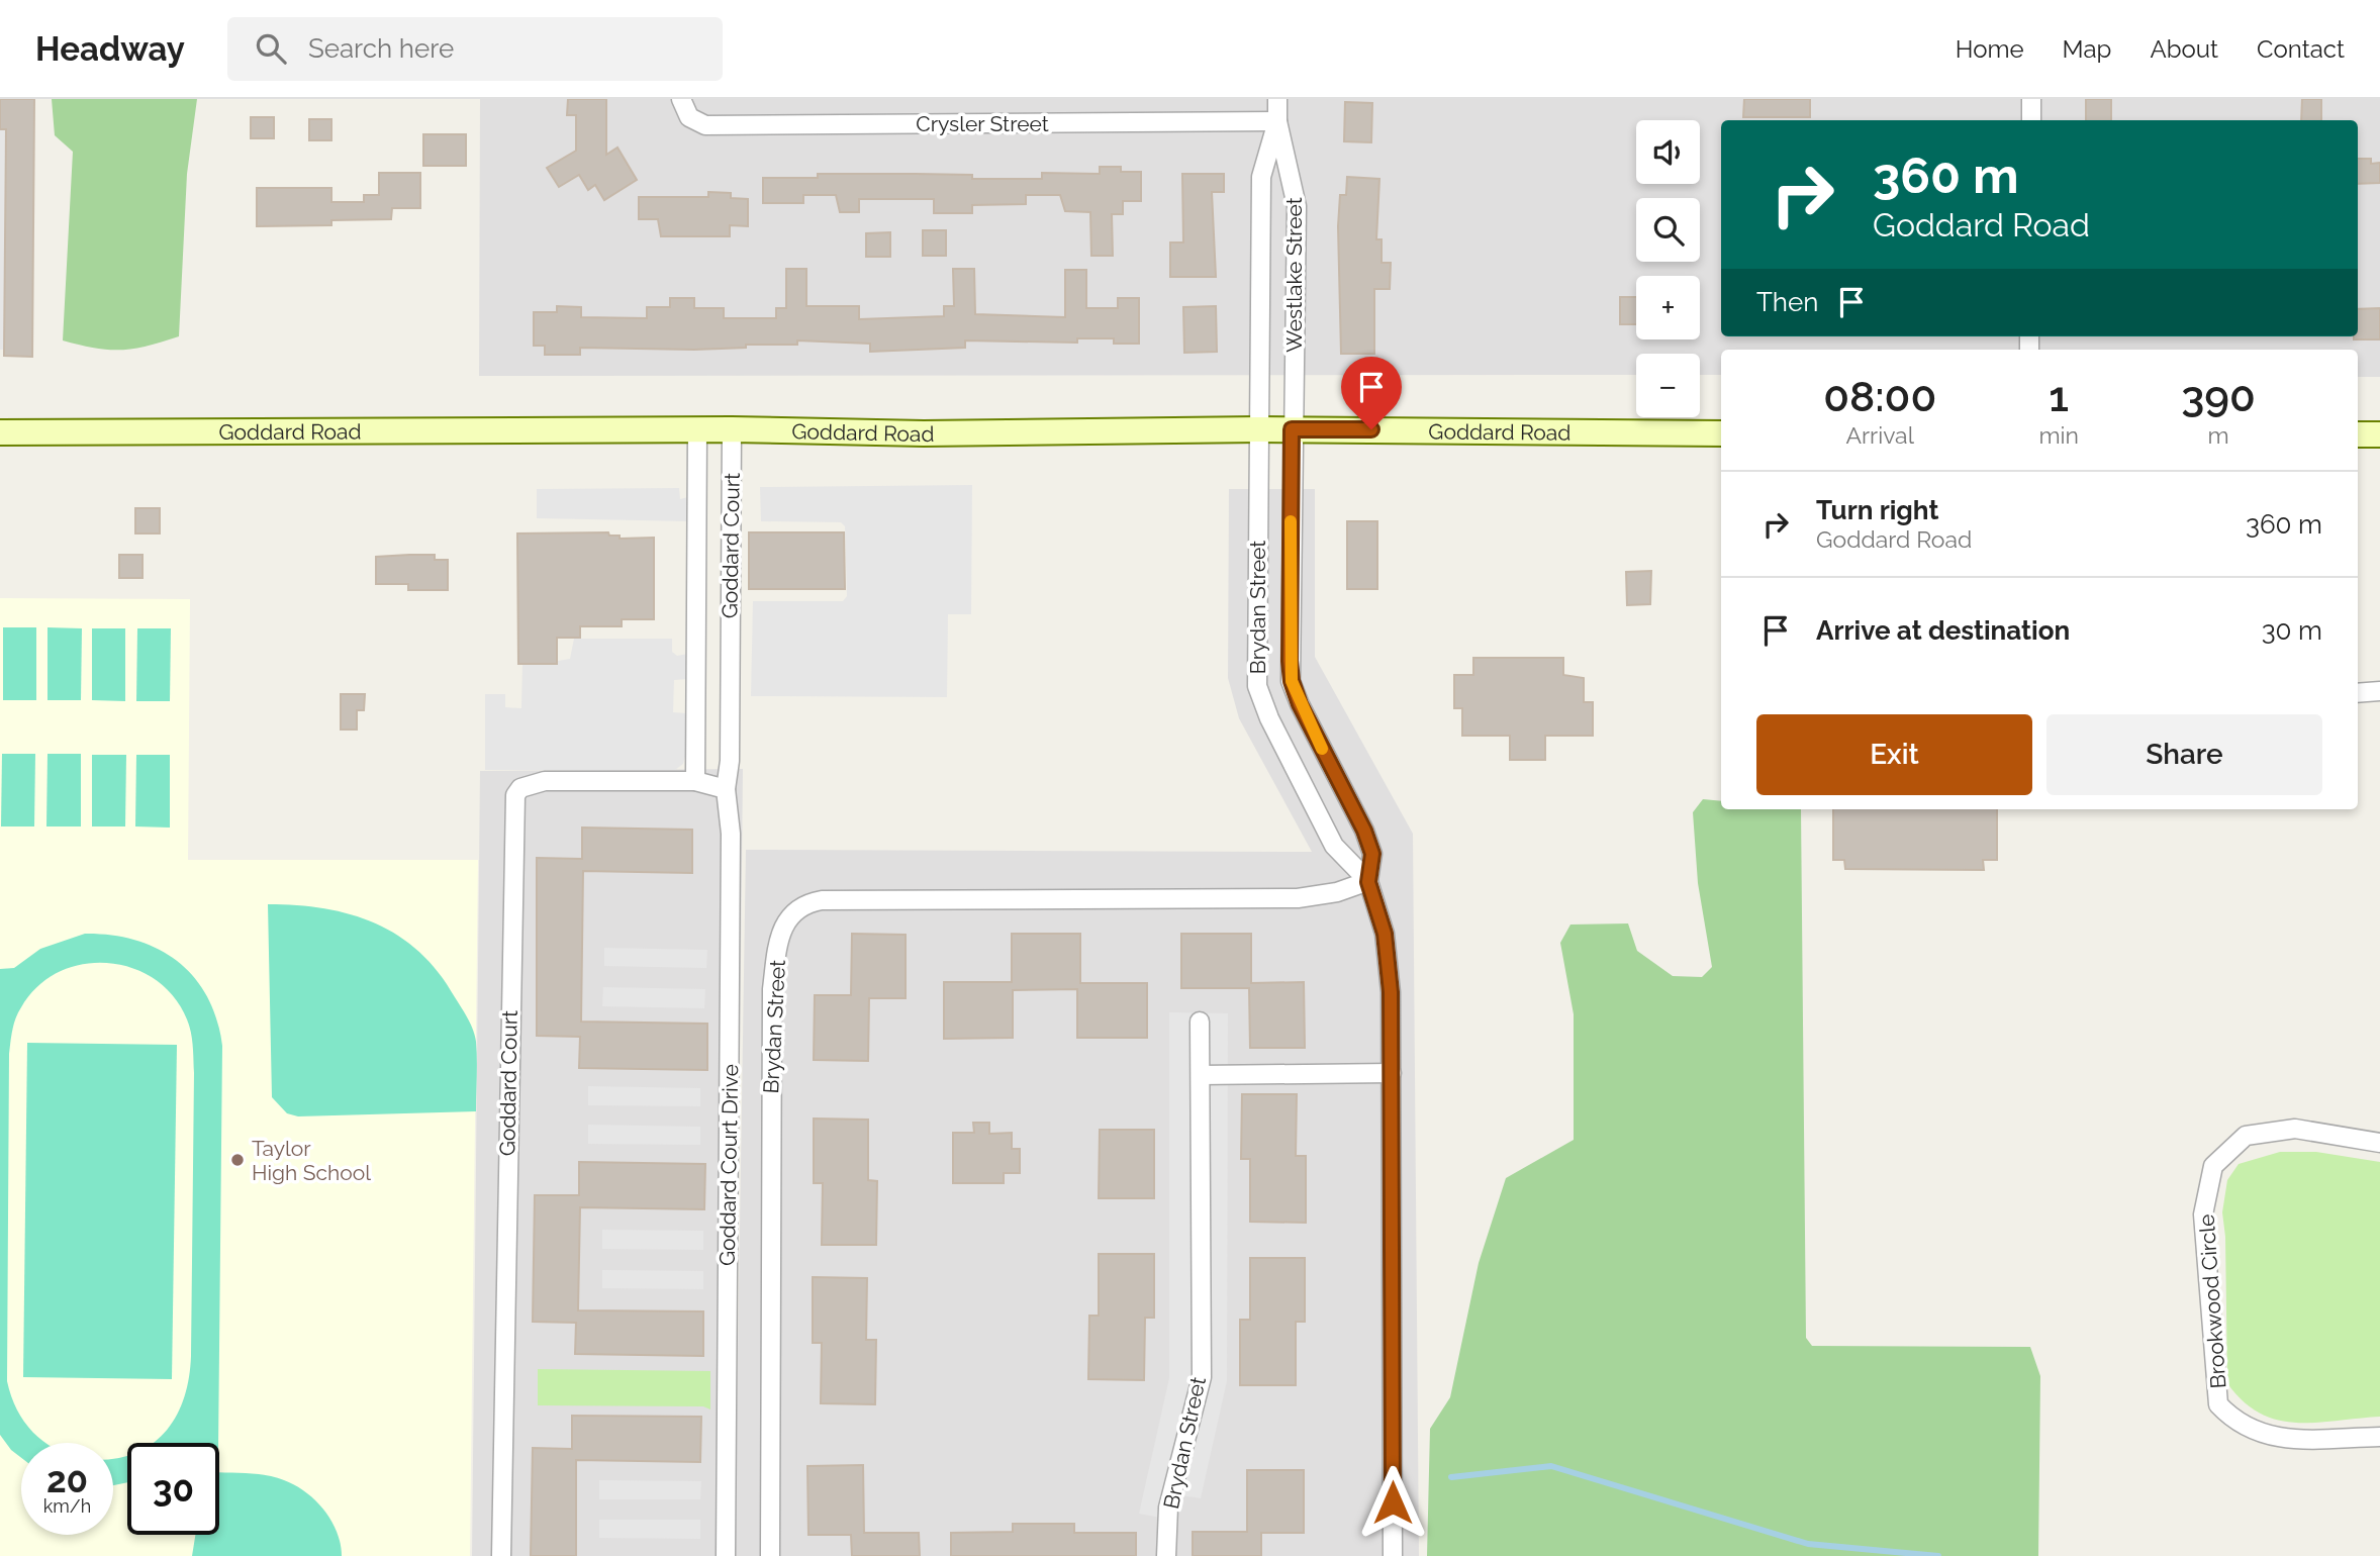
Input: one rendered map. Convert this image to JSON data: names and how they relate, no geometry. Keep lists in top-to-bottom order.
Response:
{
  "streets": {
    "main road": ["Goddard Road"],
    "street": [
      "Crysler Street",
      "Westlake Street",
      "Goddard Court",
      "Brydan Street",
      "Goddard Court Drive",
      "Brookwood Circle"
    ]
  },
  "crossings": [
    ["Crysler Street", "Westlake Street"],
    ["Westlake Street", "Goddard Road"],
    ["Westlake Street", "Brydan Street"],
    ["Goddard Road", "Goddard Court"],
    ["Goddard Road", "Brydan Street"],
    ["Goddard Court", "Goddard Court Drive"]
  ],
  "places": ["Taylor High School"],
  "page": {
    "header": "Headway",
    "search": "Search here",
    "nav": [
      "Home",
      "Map",
      "About",
      "Contact"
    ],
    "map_buttons": ["+", "−"],
    "turn": ["360 m", "Goddard Road"],
    "then": "Then",
    "eta": [
      "08:00",
      "Arrival",
      "1",
      "min",
      "390",
      "m"
    ],
    "list": [
      {
        "name": "Turn right",
        "note": "Goddard Road",
        "value": "360 m"
      },
      {
        "name": "Arrive at destination",
        "value": "30 m"
      }
    ],
    "buttons": ["Exit", "Share"],
    "speed": "20 km/h",
    "limit": "30"
  }
}
